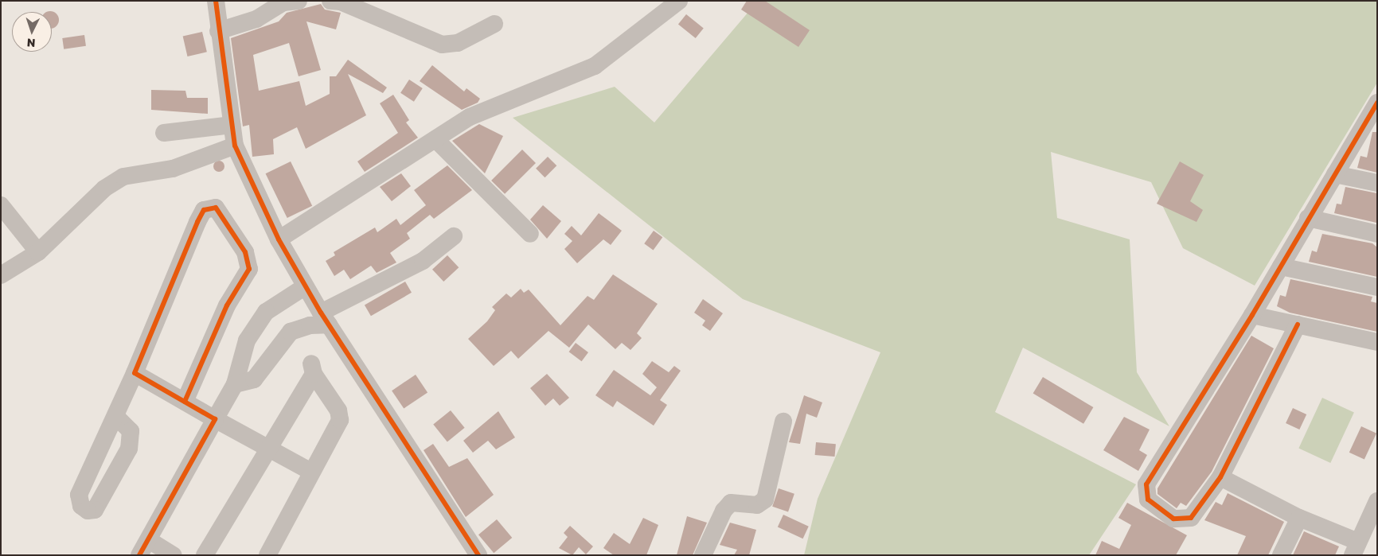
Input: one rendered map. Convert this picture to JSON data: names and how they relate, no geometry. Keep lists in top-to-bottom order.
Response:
{
  "north": "bottom"
}
